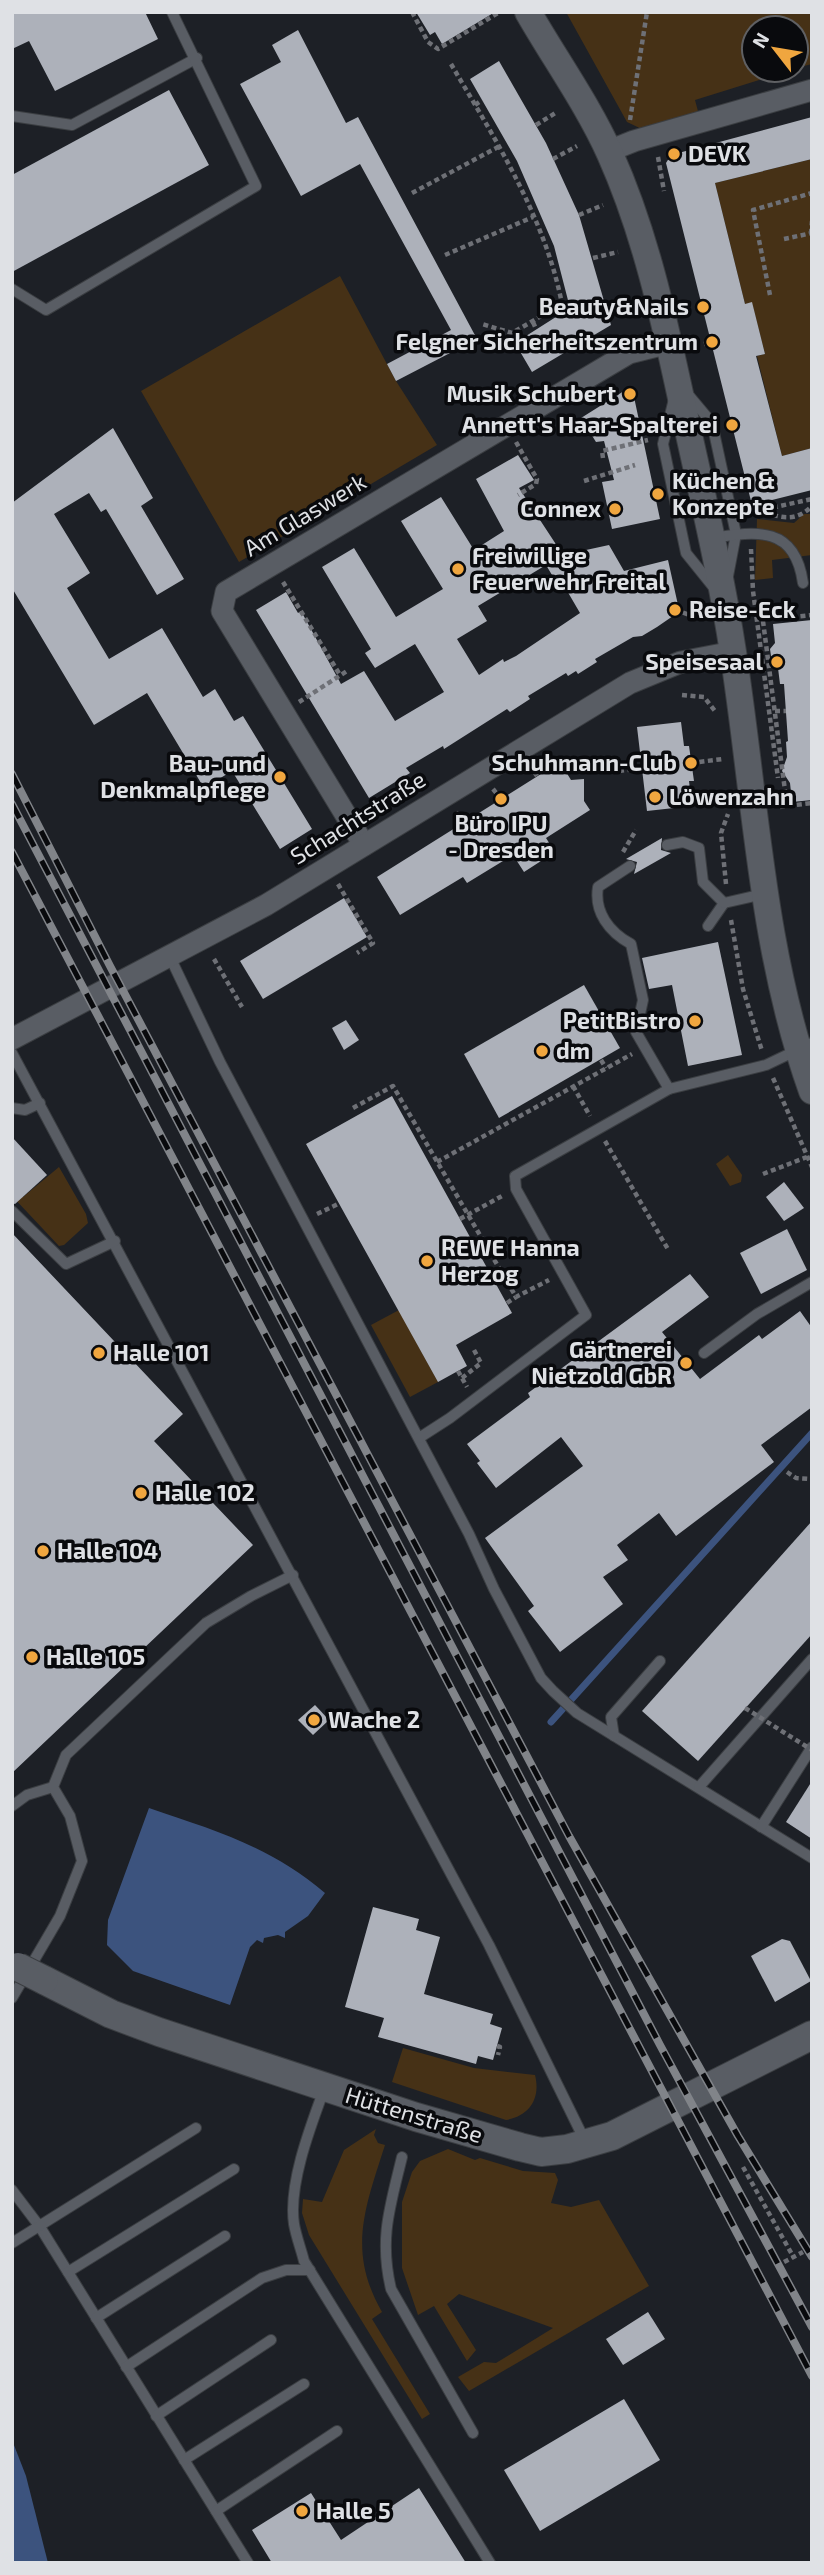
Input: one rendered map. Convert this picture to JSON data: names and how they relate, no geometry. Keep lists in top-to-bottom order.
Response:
{
  "streets": {
    "main road": ["Hüttenstraße"],
    "street": ["Am Glaswerk", "Schachtstraße"]
  },
  "crossings": [
    ["Am Glaswerk", "Schachtstraße"]
  ],
  "places": [
    "DEVK",
    "Beauty&Nails",
    "Felgner Sicherheitszentrum",
    "Musik Schubert",
    "Annett's Haar-Spalterei",
    "Küchen & Konzepte",
    "Connex",
    "Freiwillige Feuerwehr Freital",
    "Reise-Eck",
    "Speisesaal",
    "Schuhmann-Club",
    "Bau- und Denkmalpflege",
    "Löwenzahn",
    "Büro IPU - Dresden",
    "PetitBistro",
    "dm",
    "REWE Hanna Herzog",
    "Halle 101",
    "Gärtnerei Nietzold GbR",
    "Halle 102",
    "Halle 104",
    "Halle 105",
    "Wache 2",
    "Halle 5"
  ],
  "north": "top left"
}
